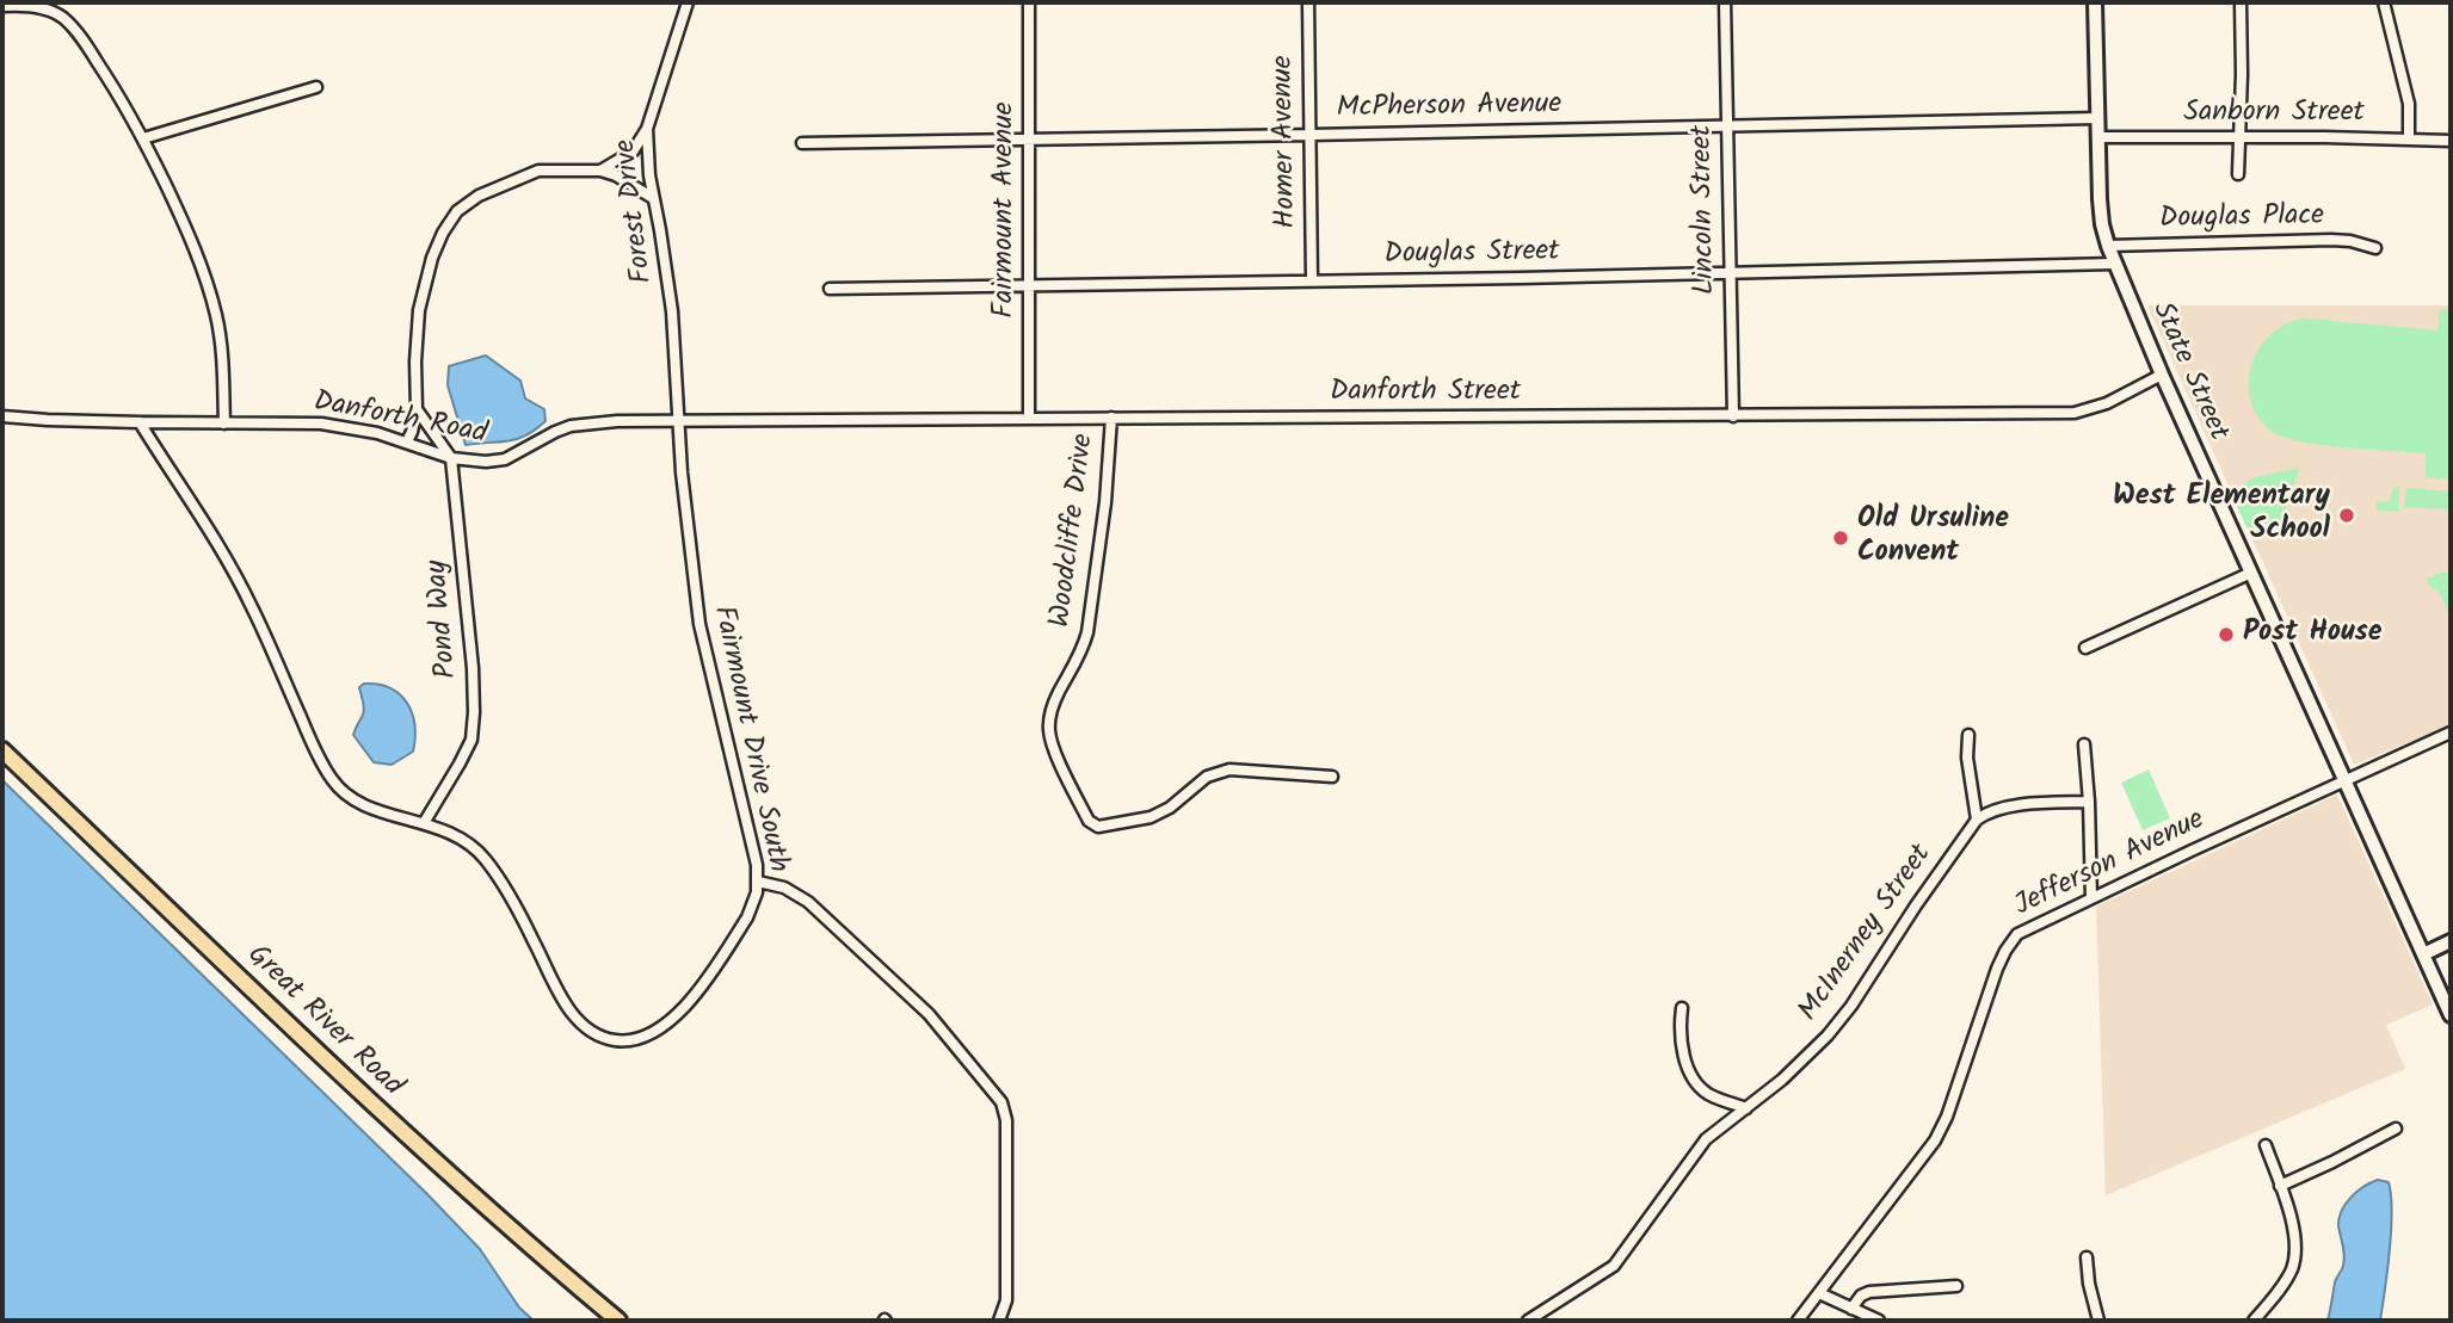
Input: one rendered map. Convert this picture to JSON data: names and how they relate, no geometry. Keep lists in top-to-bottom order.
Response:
{
  "streets": {
    "main road": ["Great River Road"],
    "street": [
      "McPherson Avenue",
      "Sanborn Street",
      "Homer Avenue",
      "Fairmount Avenue",
      "Lincoln Street",
      "Forest Drive",
      "Douglas Place",
      "Douglas Street",
      "State Street",
      "Danforth Street",
      "Danforth Road",
      "Woodcliffe Drive",
      "Pond Way",
      "Fairmount Drive South",
      "Jefferson Avenue",
      "McInerney Street"
    ]
  },
  "crossings": [
    ["McPherson Avenue", "Homer Avenue"],
    ["McPherson Avenue", "Fairmount Avenue"],
    ["McPherson Avenue", "Lincoln Street"],
    ["McPherson Avenue", "State Street"],
    ["Sanborn Street", "State Street"],
    ["Homer Avenue", "Douglas Street"],
    ["Fairmount Avenue", "Douglas Street"],
    ["Fairmount Avenue", "Danforth Street"],
    ["Lincoln Street", "Douglas Street"],
    ["Lincoln Street", "Danforth Street"],
    ["Forest Drive", "Danforth Street"],
    ["Forest Drive", "Danforth Road"],
    ["Forest Drive", "Fairmount Drive South"],
    ["Douglas Place", "State Street"],
    ["Douglas Street", "State Street"],
    ["State Street", "Danforth Street"],
    ["State Street", "Jefferson Avenue"],
    ["Danforth Street", "Danforth Road"],
    ["Danforth Street", "Woodcliffe Drive"],
    ["Danforth Street", "Fairmount Drive South"],
    ["Danforth Road", "Pond Way"],
    ["Danforth Road", "Fairmount Drive South"],
    ["Pond Way", "Fairmount Drive South"]
  ],
  "places": ["West Elementary School", "Old Ursuline Convent", "Post House"]
}
